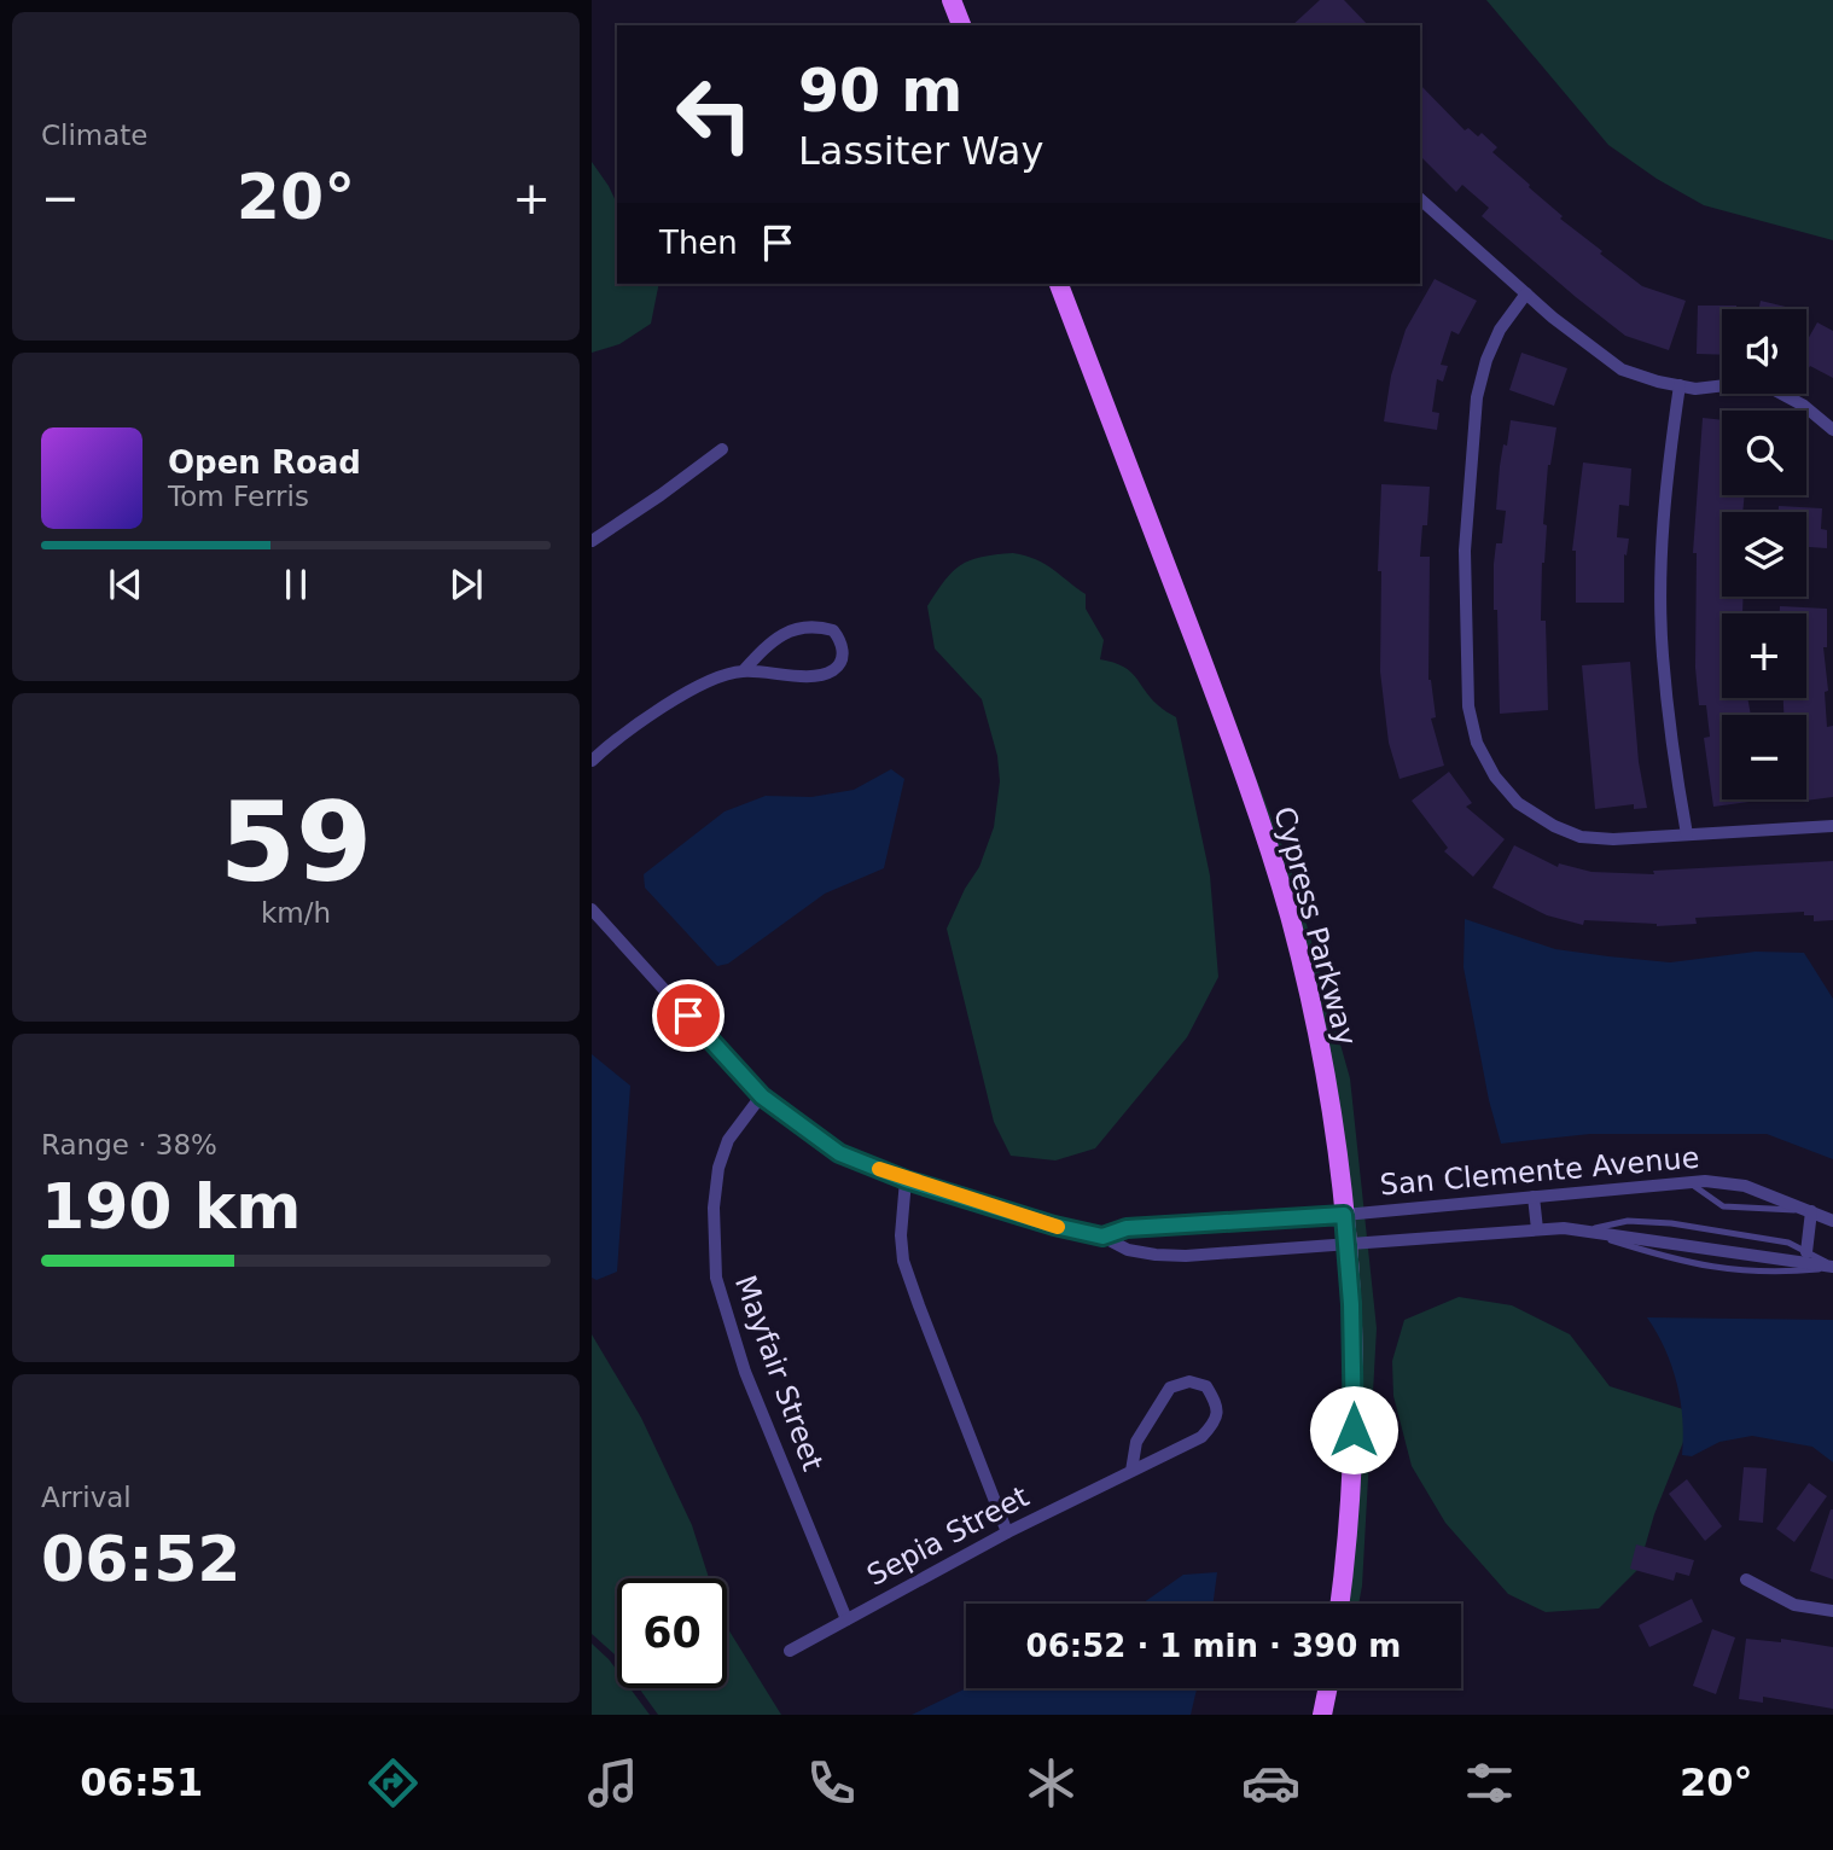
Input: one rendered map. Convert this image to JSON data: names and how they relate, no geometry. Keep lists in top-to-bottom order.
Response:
{
  "streets": {
    "main road": ["Cypress Parkway"],
    "street": ["San Clemente Avenue", "Mayfair Street", "Sepia Street"]
  },
  "crossings": [
    ["Cypress Parkway", "San Clemente Avenue"],
    ["San Clemente Avenue", "Mayfair Street"],
    ["Mayfair Street", "Sepia Street"]
  ],
  "page": {
    "tile": [
      "Climate",
      ["59", "km/h"],
      ["Range · 38%", "190 km"],
      ["Arrival", "06:52"]
    ],
    "turn": ["90 m", "Lassiter Way"],
    "heat": ["−", "20°", "+"],
    "then": "Then",
    "map_buttons": ["+", "−"],
    "song": ["Open Road", "Tom Ferris"],
    "limit": "60",
    "trip": "06:52 · 1 min · 390 m",
    "tabs": ["06:51", "20°"]
  }
}
